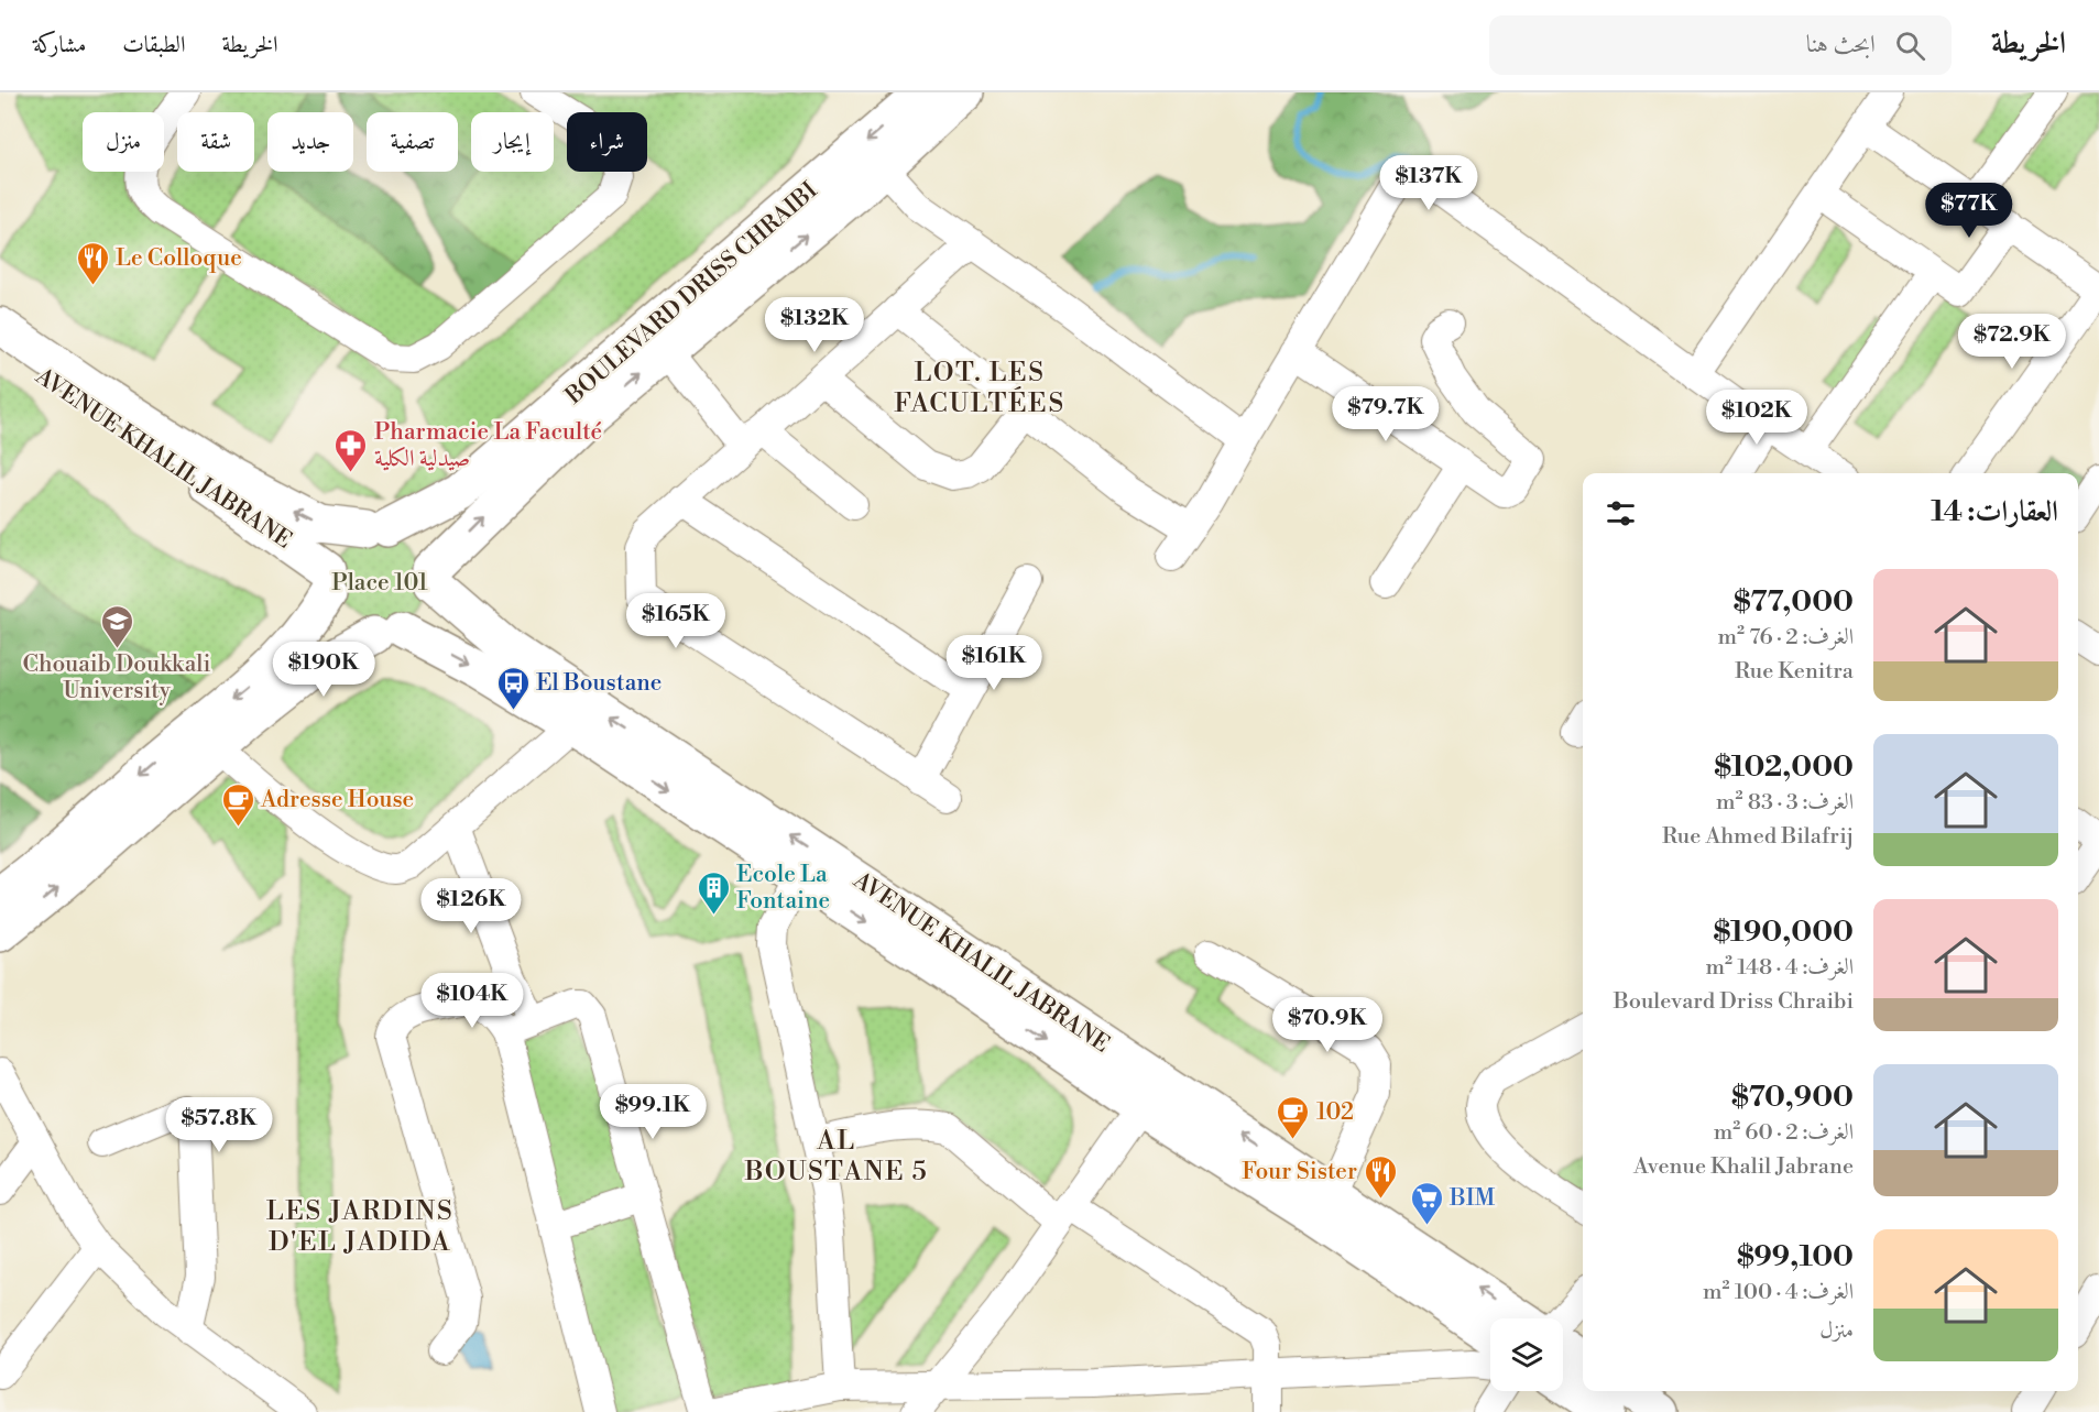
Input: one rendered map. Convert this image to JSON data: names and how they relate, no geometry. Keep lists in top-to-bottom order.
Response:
{
  "streets": {
    "main road": ["BOULEVARD DRISS CHRAIBI", "AVENUE KHALIL JABRANE"]
  },
  "crossings": [
    ["BOULEVARD DRISS CHRAIBI", "AVENUE KHALIL JABRANE"]
  ],
  "districts": ["LOT. LES FACULTÉES", "AL BOUSTANE 5", "LES JARDINS D'EL JADIDA"],
  "parks": ["Place 101"],
  "places": {
    "restaurant": ["Le Colloque", "Four Sister"],
    "pharmacy": ["Pharmacie La Faculté صيدلية الكلية"],
    "school or university": ["Chouaib Doukkali University"],
    "bus stop": ["El Boustane"],
    "cafe": ["Adresse House", "102"],
    "building": ["Ecole La Fontaine"],
    "supermarket": ["BIM"]
  },
  "page": {
    "header": "الخريطة",
    "search": "ابحث هنا",
    "nav": ["الخريطة", "الطبقات", "مشاركة"],
    "chip": [
      "شراء",
      "إيجار",
      "تصفية",
      "جديد",
      "شقة",
      "منزل"
    ],
    "price": [
      "$137K",
      "$77K",
      "$132K",
      "$72.9K",
      "$79.7K",
      "$102K",
      "$165K",
      "$161K",
      "$190K",
      "$126K",
      "$104K",
      "$70.9K",
      "$99.1K",
      "$57.8K"
    ],
    "heading": "العقارات: 14",
    "list": [
      {
        "name": "$77,000",
        "note": "الغرف: 2 · 76 m² · Rue Kenitra"
      },
      {
        "name": "$102,000",
        "note": "الغرف: 3 · 83 m² · Rue Ahmed Bilafrij"
      },
      {
        "name": "$190,000",
        "note": "الغرف: 4 · 148 m² · Boulevard Driss Chraibi"
      },
      {
        "name": "$70,900",
        "note": "الغرف: 2 · 60 m² · Avenue Khalil Jabrane"
      },
      {
        "name": "$99,100",
        "note": "الغرف: 4 · 100 m² · منزل"
      }
    ]
  }
}
